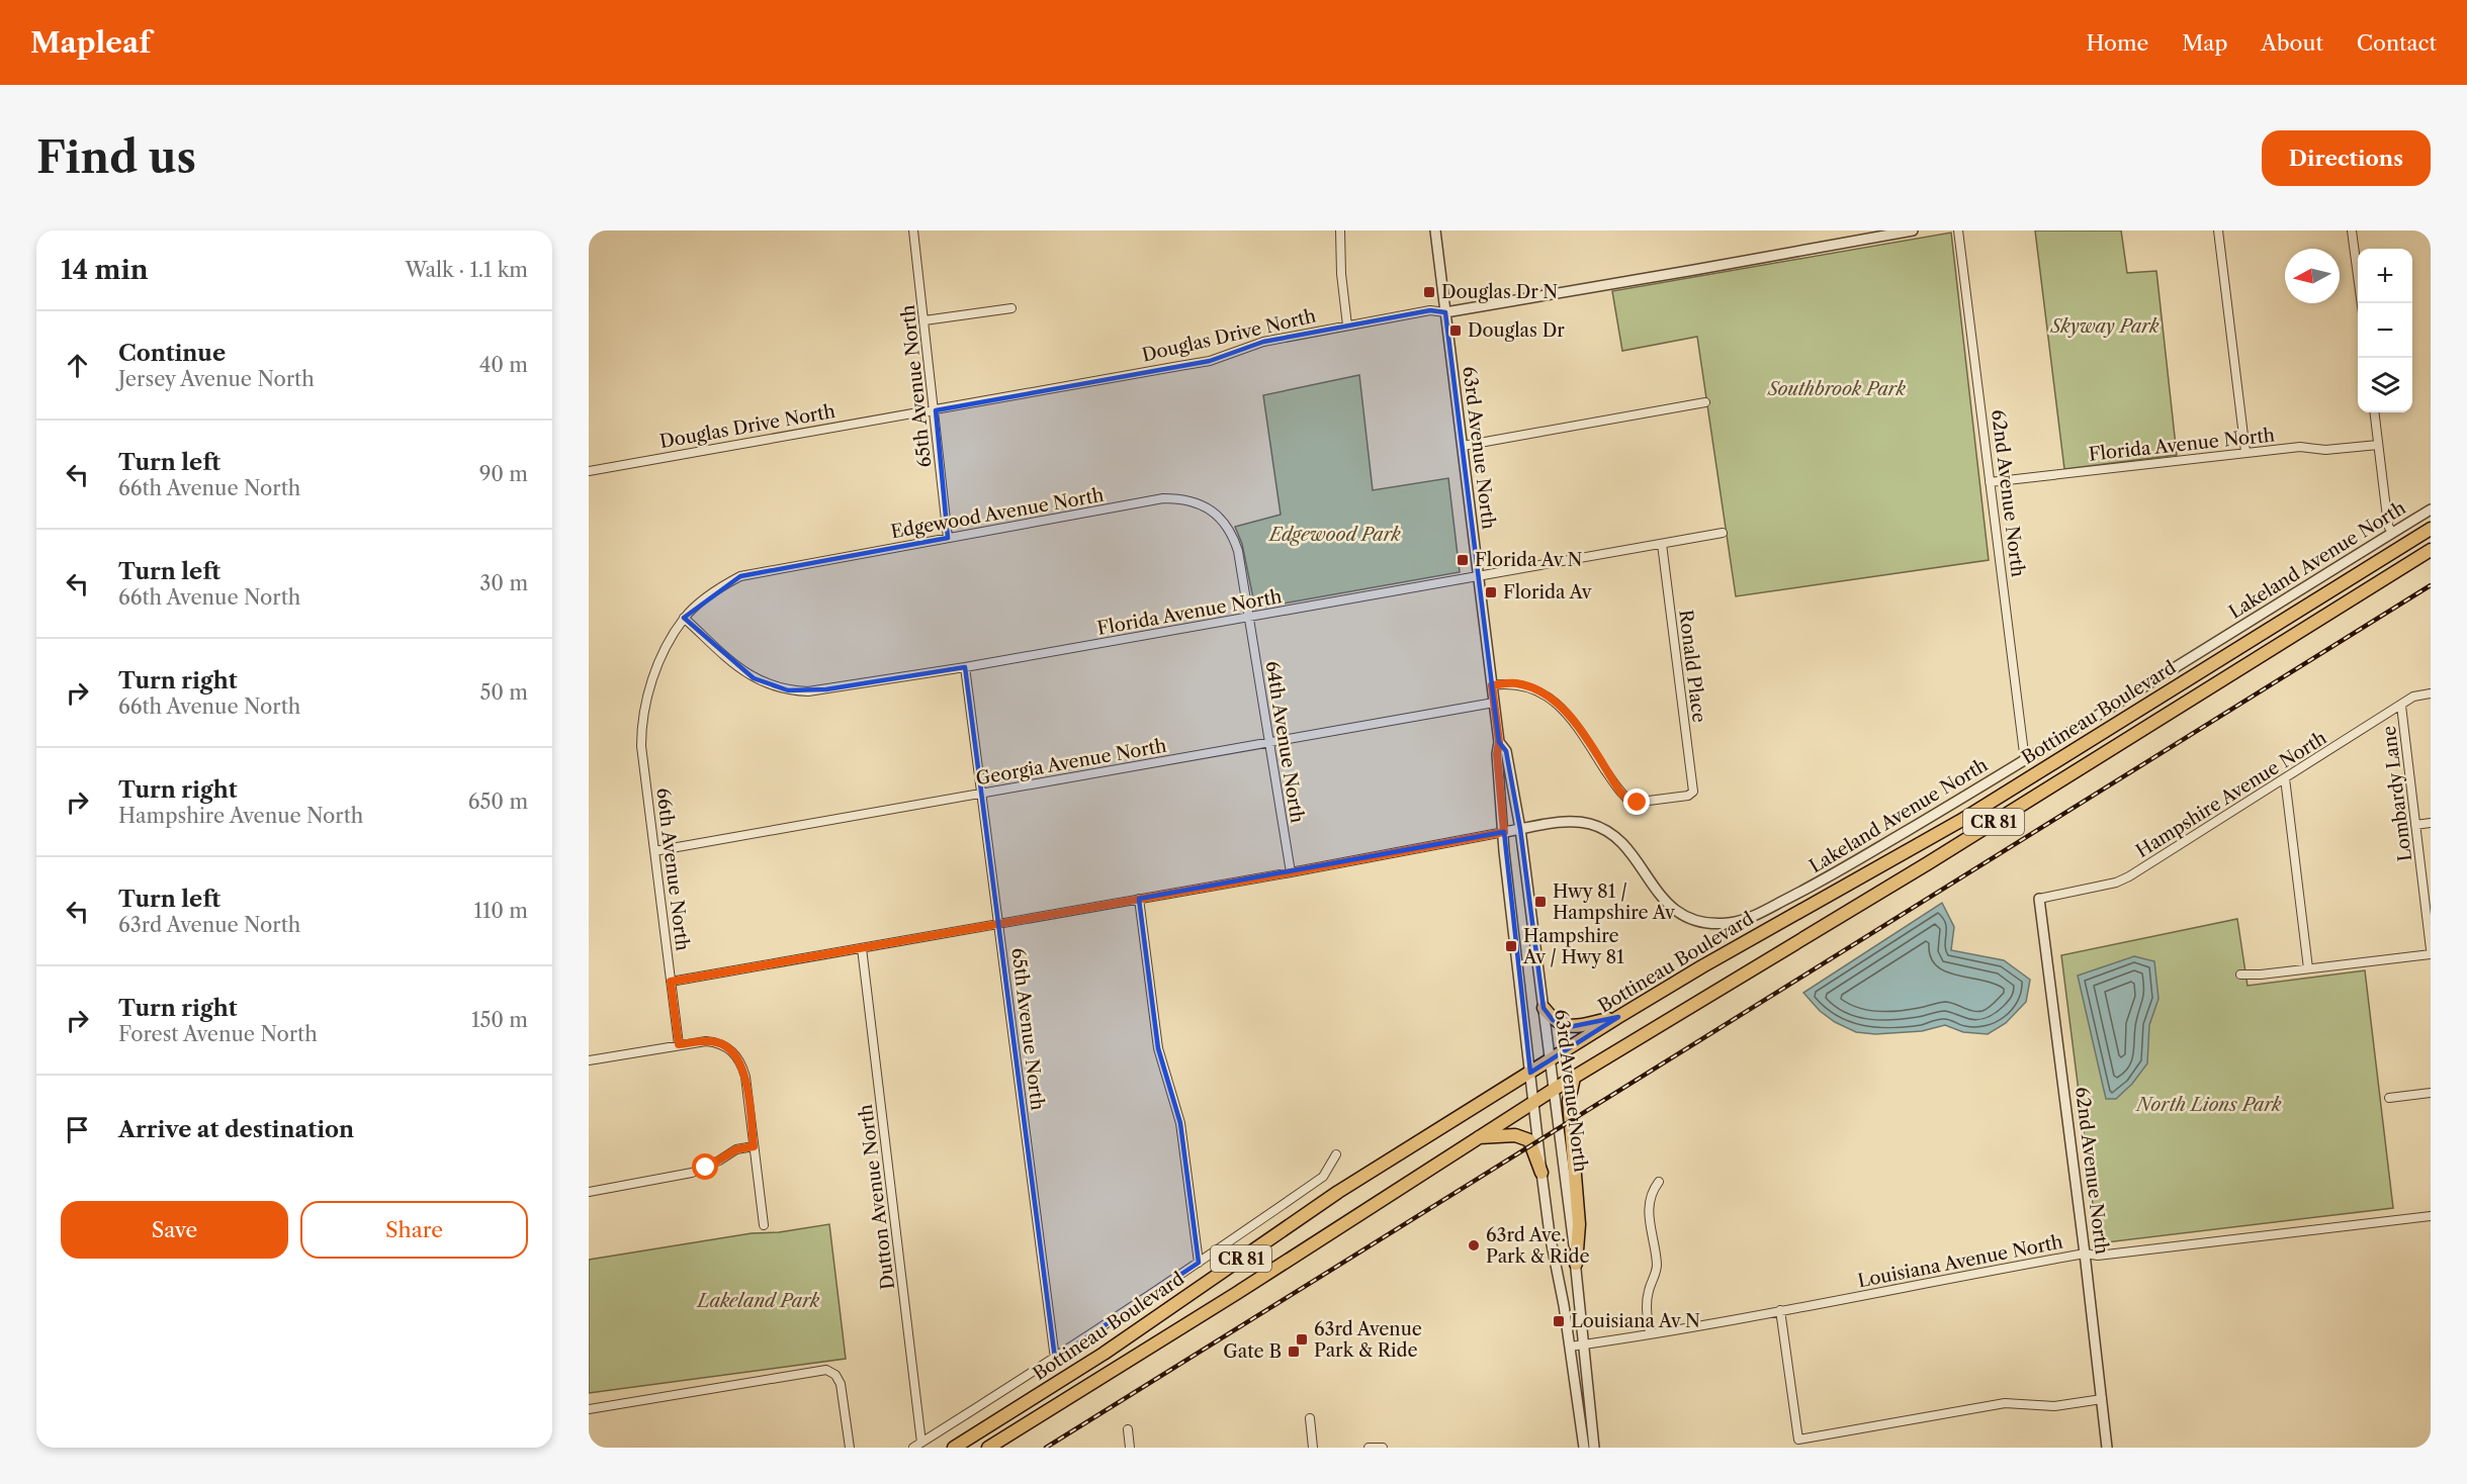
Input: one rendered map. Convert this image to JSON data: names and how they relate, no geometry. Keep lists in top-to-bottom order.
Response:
{
  "streets": {
    "highway": ["Bottineau Boulevard", "CR 81"],
    "street": [
      "Douglas Drive North",
      "65th Avenue North",
      "Florida Avenue North",
      "63rd Avenue North",
      "62nd Avenue North",
      "Edgewood Avenue North",
      "Lakeland Avenue North",
      "Ronald Place",
      "64th Avenue North",
      "Georgia Avenue North",
      "Lombardy Lane",
      "Hampshire Avenue North",
      "66th Avenue North",
      "Dutton Avenue North",
      "Louisiana Avenue North"
    ]
  },
  "crossings": [
    ["Douglas Drive North", "65th Avenue North"],
    ["Douglas Drive North", "63rd Avenue North"],
    ["65th Avenue North", "Florida Avenue North"],
    ["65th Avenue North", "Edgewood Avenue North"],
    ["65th Avenue North", "Georgia Avenue North"],
    ["Florida Avenue North", "63rd Avenue North"],
    ["Florida Avenue North", "62nd Avenue North"],
    ["Florida Avenue North", "Edgewood Avenue North"],
    ["Florida Avenue North", "Ronald Place"],
    ["Florida Avenue North", "64th Avenue North"],
    ["Florida Avenue North", "66th Avenue North"],
    ["63rd Avenue North", "Lakeland Avenue North"],
    ["63rd Avenue North", "Ronald Place"],
    ["63rd Avenue North", "Bottineau Boulevard"],
    ["63rd Avenue North", "Georgia Avenue North"],
    ["63rd Avenue North", "Louisiana Avenue North"],
    ["62nd Avenue North", "Lakeland Avenue North"],
    ["62nd Avenue North", "Hampshire Avenue North"],
    ["62nd Avenue North", "Louisiana Avenue North"],
    ["Edgewood Avenue North", "64th Avenue North"],
    ["Edgewood Avenue North", "66th Avenue North"],
    ["64th Avenue North", "Georgia Avenue North"],
    ["Georgia Avenue North", "66th Avenue North"],
    ["Lombardy Lane", "Hampshire Avenue North"]
  ],
  "parks": [
    "Skyway Park",
    "Southbrook Park",
    "Edgewood Park",
    "North Lions Park",
    "Lakeland Park"
  ],
  "places": {
    "transit": [
      "Douglas Dr N",
      "Douglas Dr",
      "Florida Av N",
      "Florida Av",
      "Hwy 81 / Hampshire Av",
      "Hampshire Av / Hwy 81",
      "Louisiana Av N",
      "63rd Avenue Park & Ride",
      "Gate B"
    ],
    "other": ["63rd Ave. Park & Ride"]
  },
  "north": "left",
  "page": {
    "header": "Mapleaf",
    "nav": [
      "Home",
      "Map",
      "About",
      "Contact"
    ],
    "buttons": [
      "Directions",
      ["Save", "Share"]
    ],
    "title": "Find us",
    "heading": ["14 min", "Walk · 1.1 km"],
    "map_buttons": ["+", "−"],
    "list": [
      ["Continue", "Jersey Avenue North", "40 m"],
      ["Turn left", "66th Avenue North", "90 m"],
      ["Turn left", "66th Avenue North", "30 m"],
      ["Turn right", "66th Avenue North", "50 m"],
      ["Turn right", "Hampshire Avenue North", "650 m"],
      ["Turn left", "63rd Avenue North", "110 m"],
      ["Turn right", "Forest Avenue North", "150 m"],
      "Arrive at destination"
    ]
  }
}
